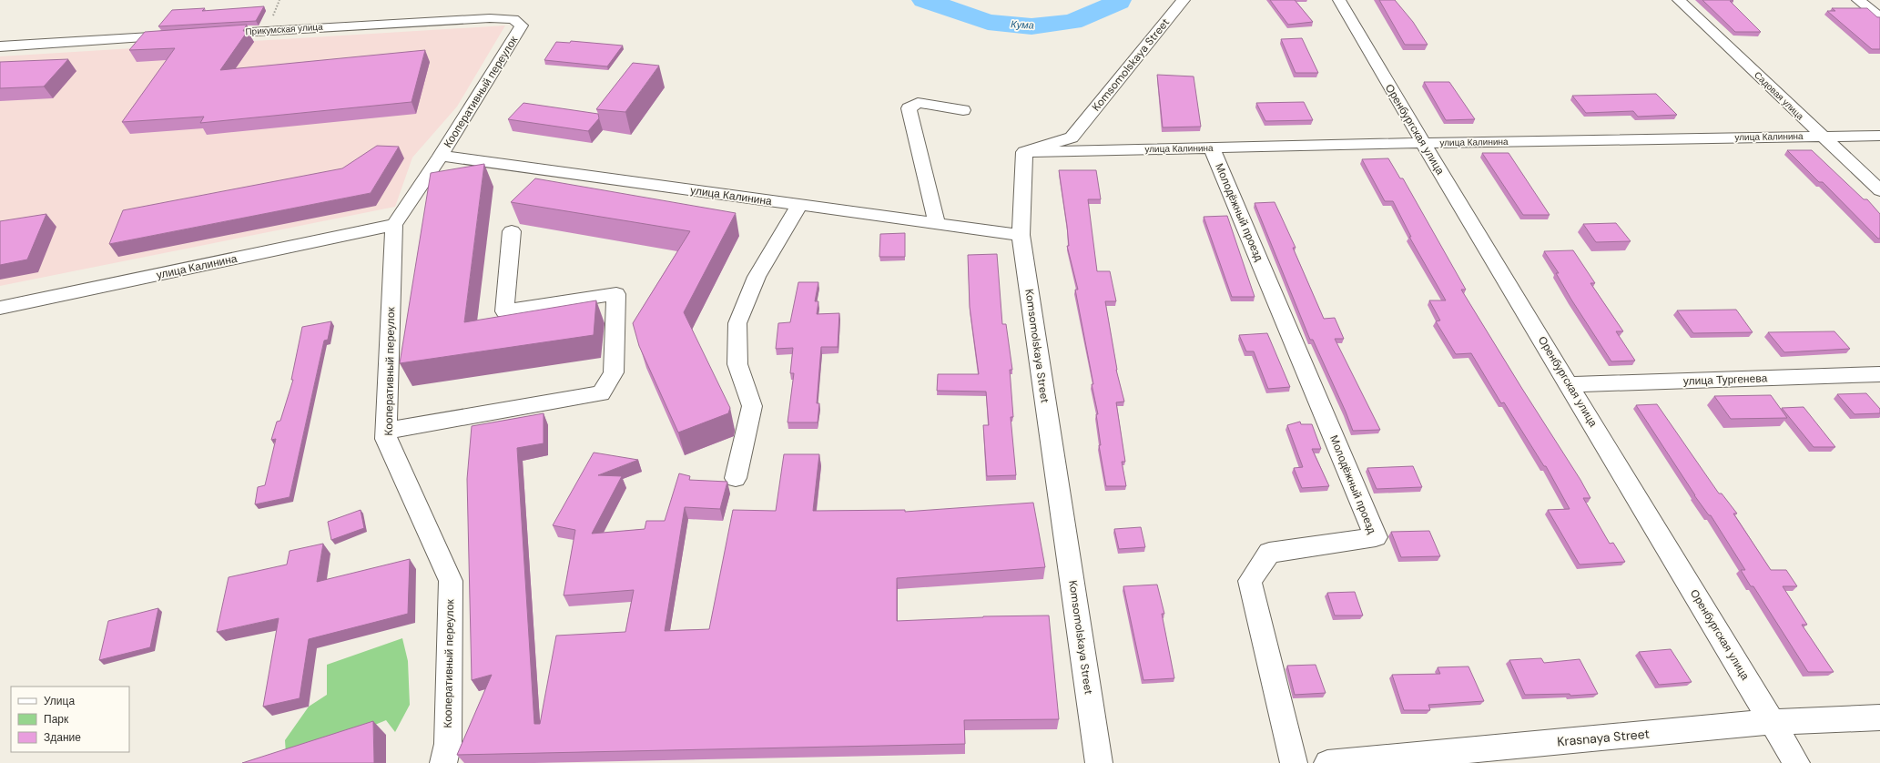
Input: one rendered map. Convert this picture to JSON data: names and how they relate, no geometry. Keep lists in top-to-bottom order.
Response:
{
  "streets": {
    "street": [
      "Прикумская улица",
      "Komsomolskaya Street",
      "Кооперативный переулок",
      "Садовая улица",
      "Оренбургская улица",
      "улица Калинина",
      "Молодёжный проезд",
      "улица Тургенева",
      "Krasnaya Street"
    ]
  },
  "crossings": [
    ["Прикумская улица", "Кооперативный переулок"],
    ["Komsomolskaya Street", "улица Калинина"],
    ["Кооперативный переулок", "улица Калинина"],
    ["Садовая улица", "улица Калинина"],
    ["Оренбургская улица", "улица Калинина"],
    ["Оренбургская улица", "улица Тургенева"],
    ["Оренбургская улица", "Krasnaya Street"],
    ["улица Калинина", "Молодёжный проезд"]
  ],
  "water": ["Кума"],
  "legend": ["Улица", "Парк", "Здание"]
}
